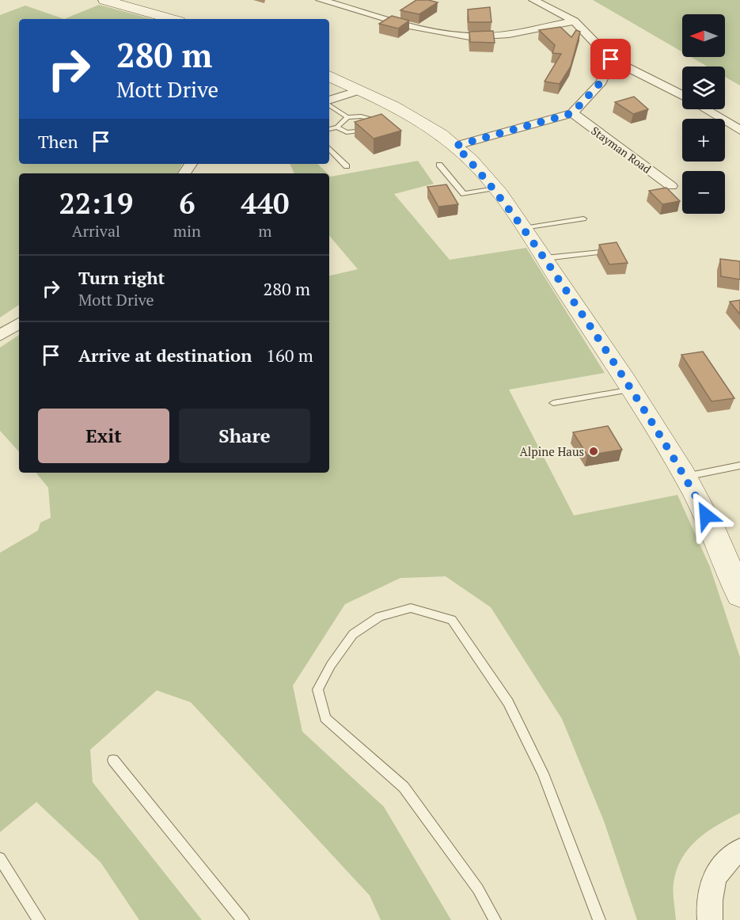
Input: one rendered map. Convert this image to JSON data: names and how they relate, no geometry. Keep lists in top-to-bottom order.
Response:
{
  "streets": {
    "street": ["Stayman Road"]
  },
  "places": ["Alpine Haus"],
  "north": "left",
  "page": {
    "map_buttons": ["+", "−"],
    "turn": ["280 m", "Mott Drive"],
    "then": "Then",
    "eta": [
      "22:19",
      "Arrival",
      "6",
      "min",
      "440",
      "m"
    ],
    "list": [
      {
        "name": "Turn right",
        "note": "Mott Drive",
        "value": "280 m"
      },
      {
        "name": "Arrive at destination",
        "value": "160 m"
      }
    ],
    "buttons": ["Exit", "Share"]
  }
}
